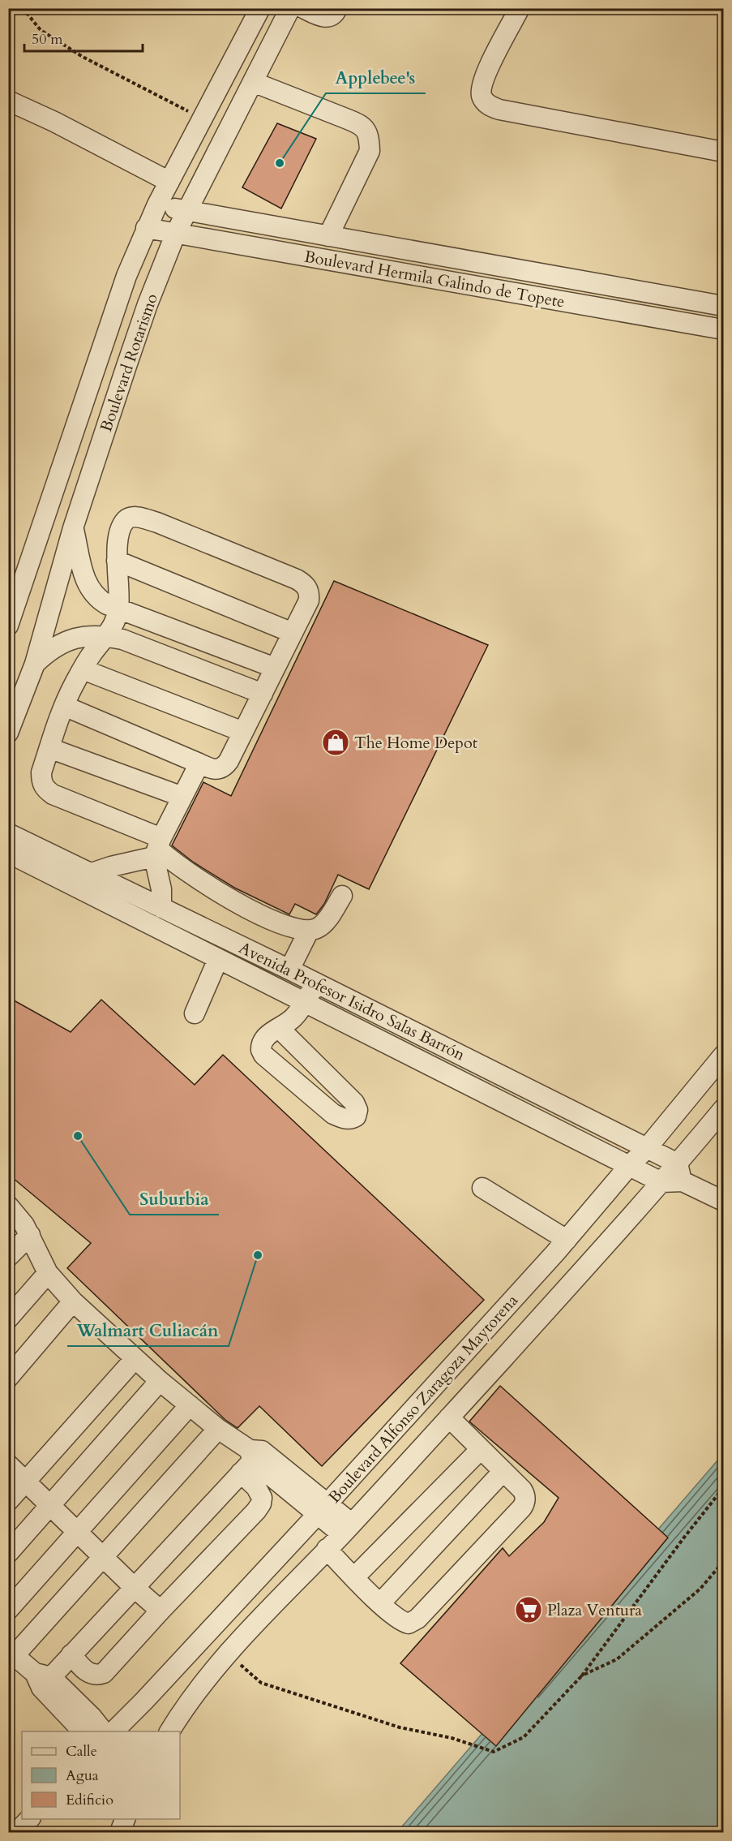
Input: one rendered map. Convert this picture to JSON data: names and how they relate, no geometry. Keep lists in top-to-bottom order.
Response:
{
  "streets": {
    "street": [
      "Boulevard Hermila Galindo de Topete",
      "Boulevard Rotarismo",
      "Avenida Profesor Isidro Salas Barrón",
      "Boulevard Alfonso Zaragoza Maytorena"
    ]
  },
  "crossings": [
    ["Boulevard Hermila Galindo de Topete", "Boulevard Rotarismo"],
    ["Avenida Profesor Isidro Salas Barrón", "Boulevard Alfonso Zaragoza Maytorena"]
  ],
  "places": {
    "other": ["Applebee's", "Suburbia", "Walmart Culiacán"],
    "shop": ["The Home Depot"],
    "supermarket": ["Plaza Ventura"]
  },
  "legend": ["Calle", "Agua", "Edificio"],
  "scale_bar": "50 m"
}
